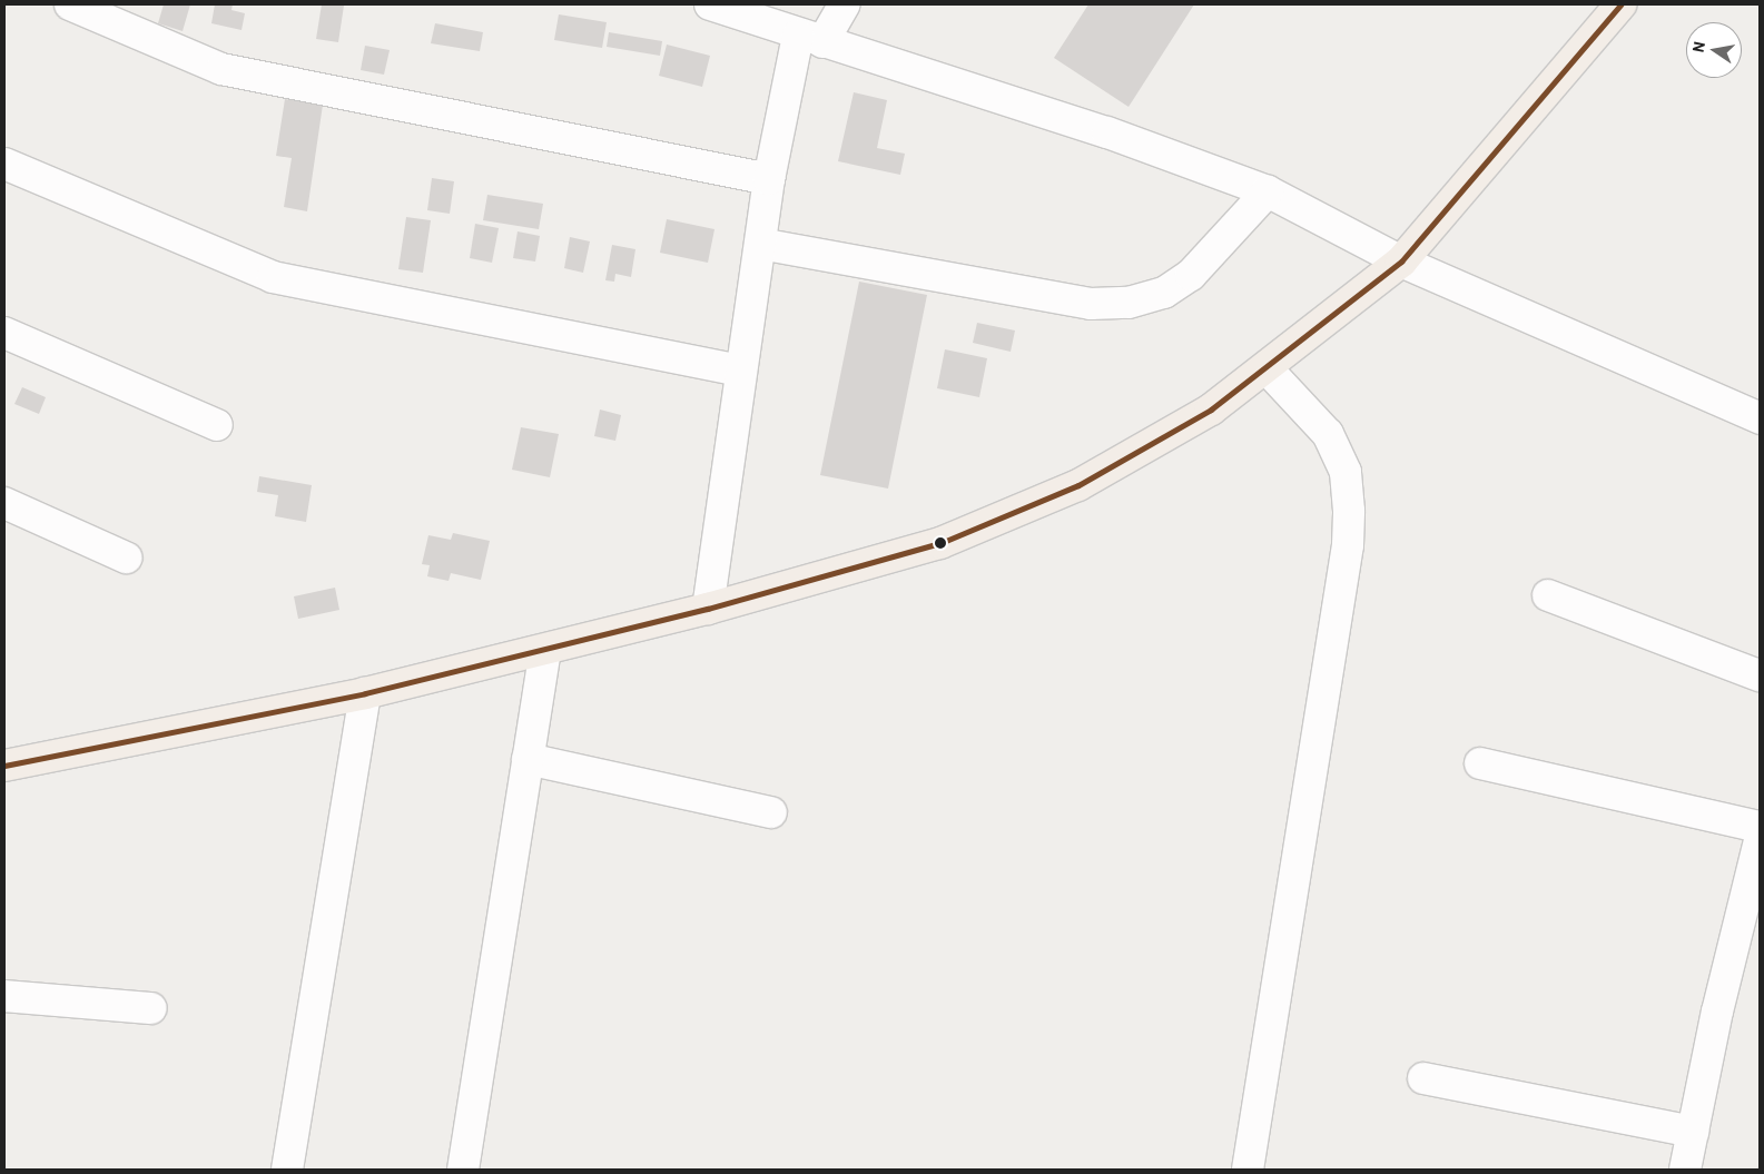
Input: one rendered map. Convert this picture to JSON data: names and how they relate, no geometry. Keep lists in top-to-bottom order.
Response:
{
  "north": "left"
}
